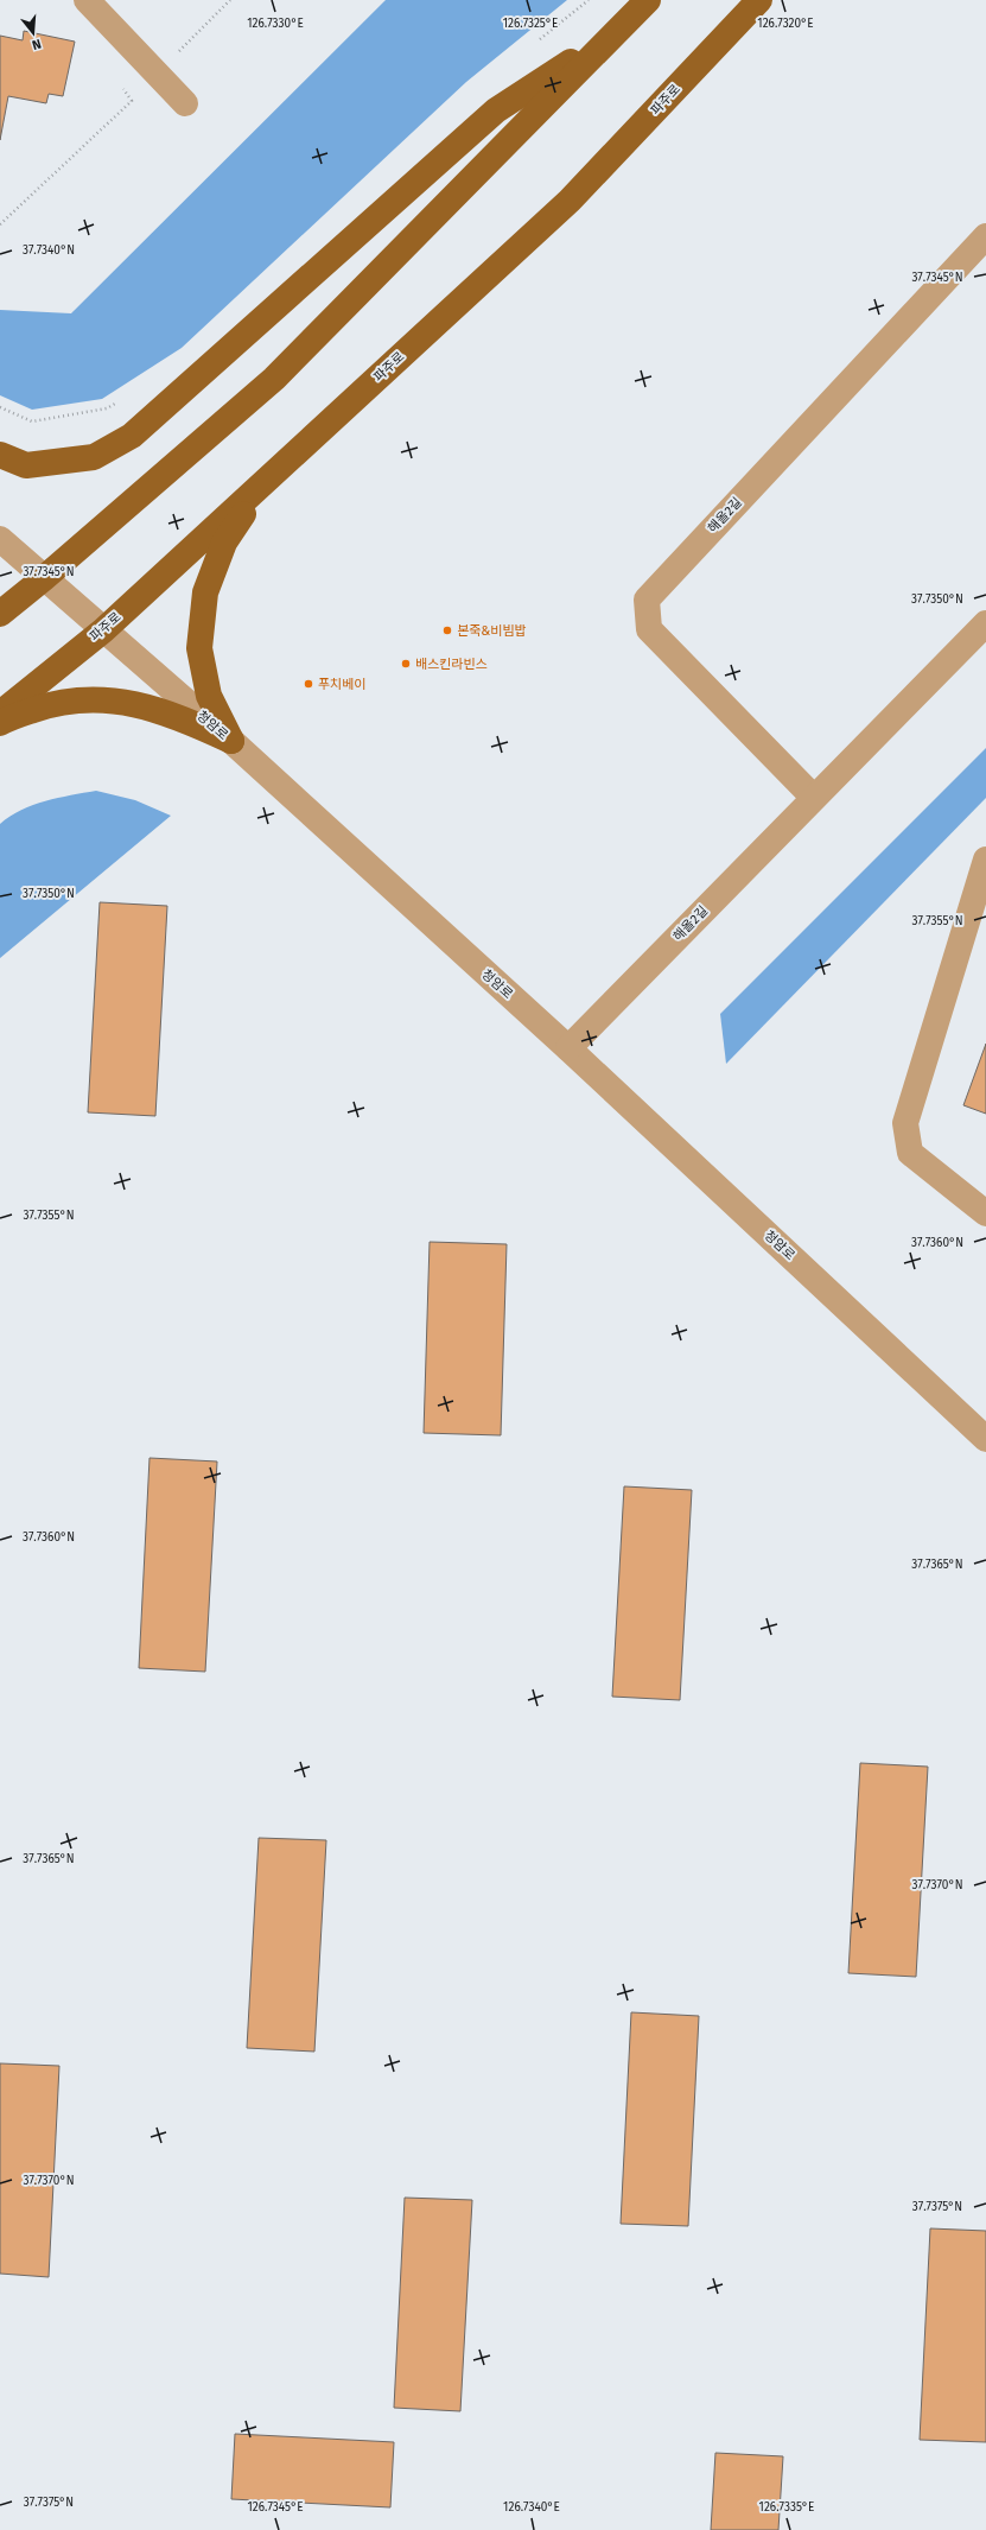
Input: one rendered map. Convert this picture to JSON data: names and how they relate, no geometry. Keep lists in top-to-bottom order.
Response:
{
  "streets": {
    "main road": ["파주로"],
    "street": ["해올2길", "청암로"]
  },
  "crossings": [
    ["파주로", "청암로"],
    ["해올2길", "청암로"]
  ],
  "places": ["본죽&비빔밥", "배스킨라빈스", "푸치베이"],
  "north": "bottom",
  "coordinates": [
    "126.7330°E",
    "126.7325°E",
    "126.7320°E",
    "37.7340°N",
    "37.7345°N",
    "37.7350°N",
    "37.7355°N",
    "37.7360°N",
    "37.7365°N",
    "37.7370°N",
    "37.7375°N",
    "126.7345°E",
    "126.7340°E",
    "126.7335°E"
  ]
}
